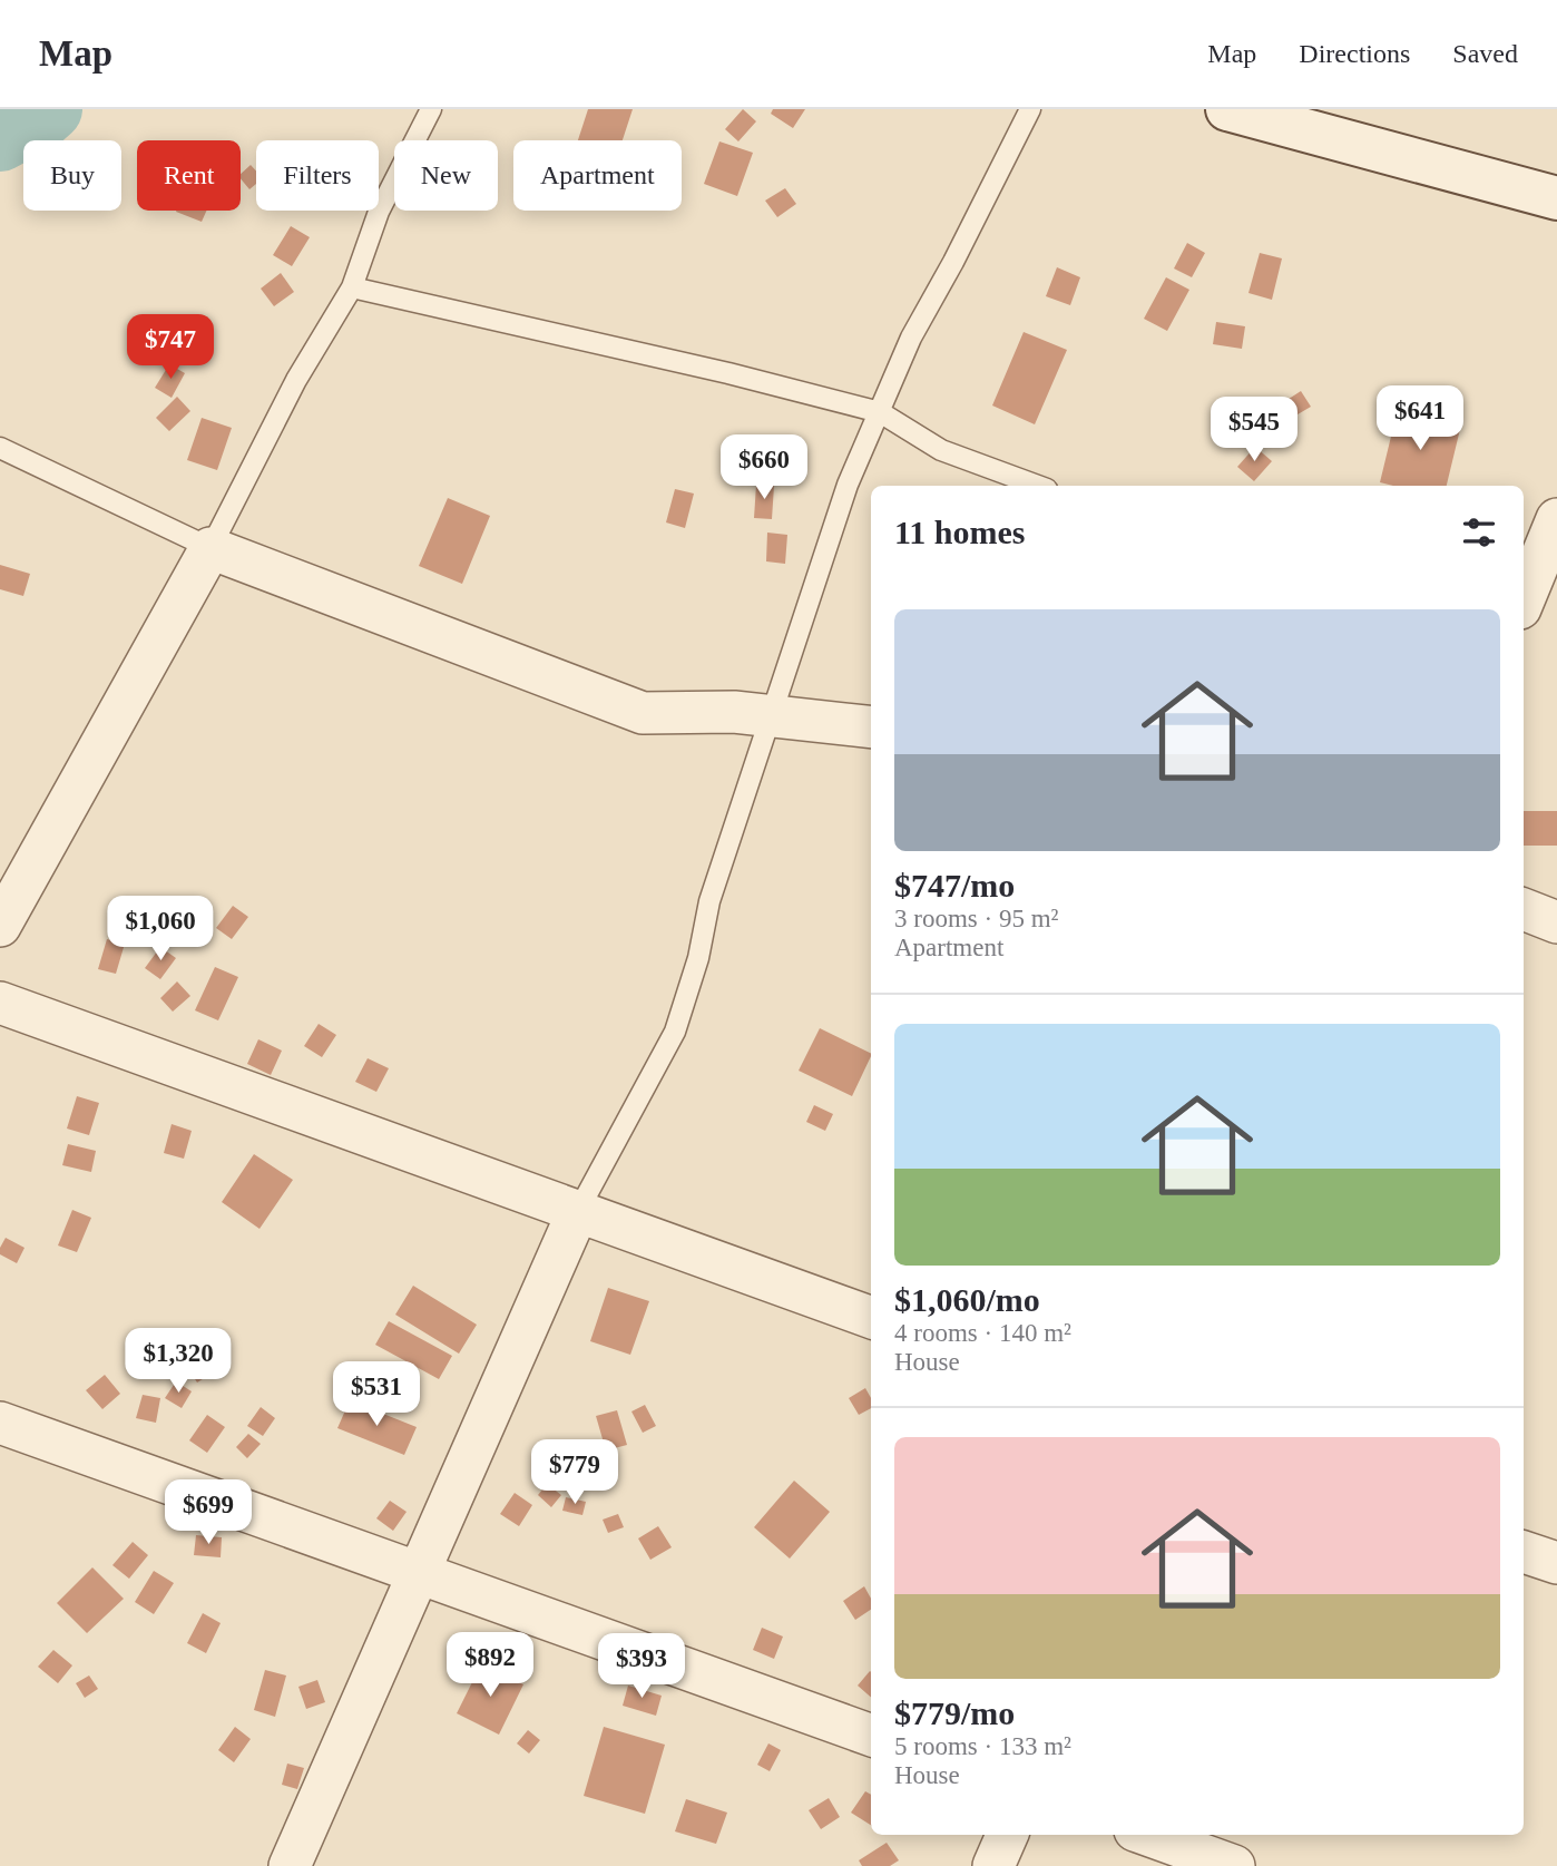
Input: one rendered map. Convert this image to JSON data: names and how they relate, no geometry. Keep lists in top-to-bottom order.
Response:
{
  "page": {
    "header": "Map",
    "nav": ["Map", "Directions", "Saved"],
    "chip": [
      "Buy",
      "Rent",
      "Filters",
      "New",
      "Apartment"
    ],
    "price": [
      "$747",
      "$641",
      "$545",
      "$660",
      "$1,060",
      "$1,320",
      "$531",
      "$779",
      "$699",
      "$892",
      "$393"
    ],
    "heading": "11 homes",
    "list": [
      {
        "name": "$747/mo",
        "note": "3 rooms · 95 m² · Apartment"
      },
      {
        "name": "$1,060/mo",
        "note": "4 rooms · 140 m² · House"
      },
      {
        "name": "$779/mo",
        "note": "5 rooms · 133 m² · House"
      }
    ]
  }
}
